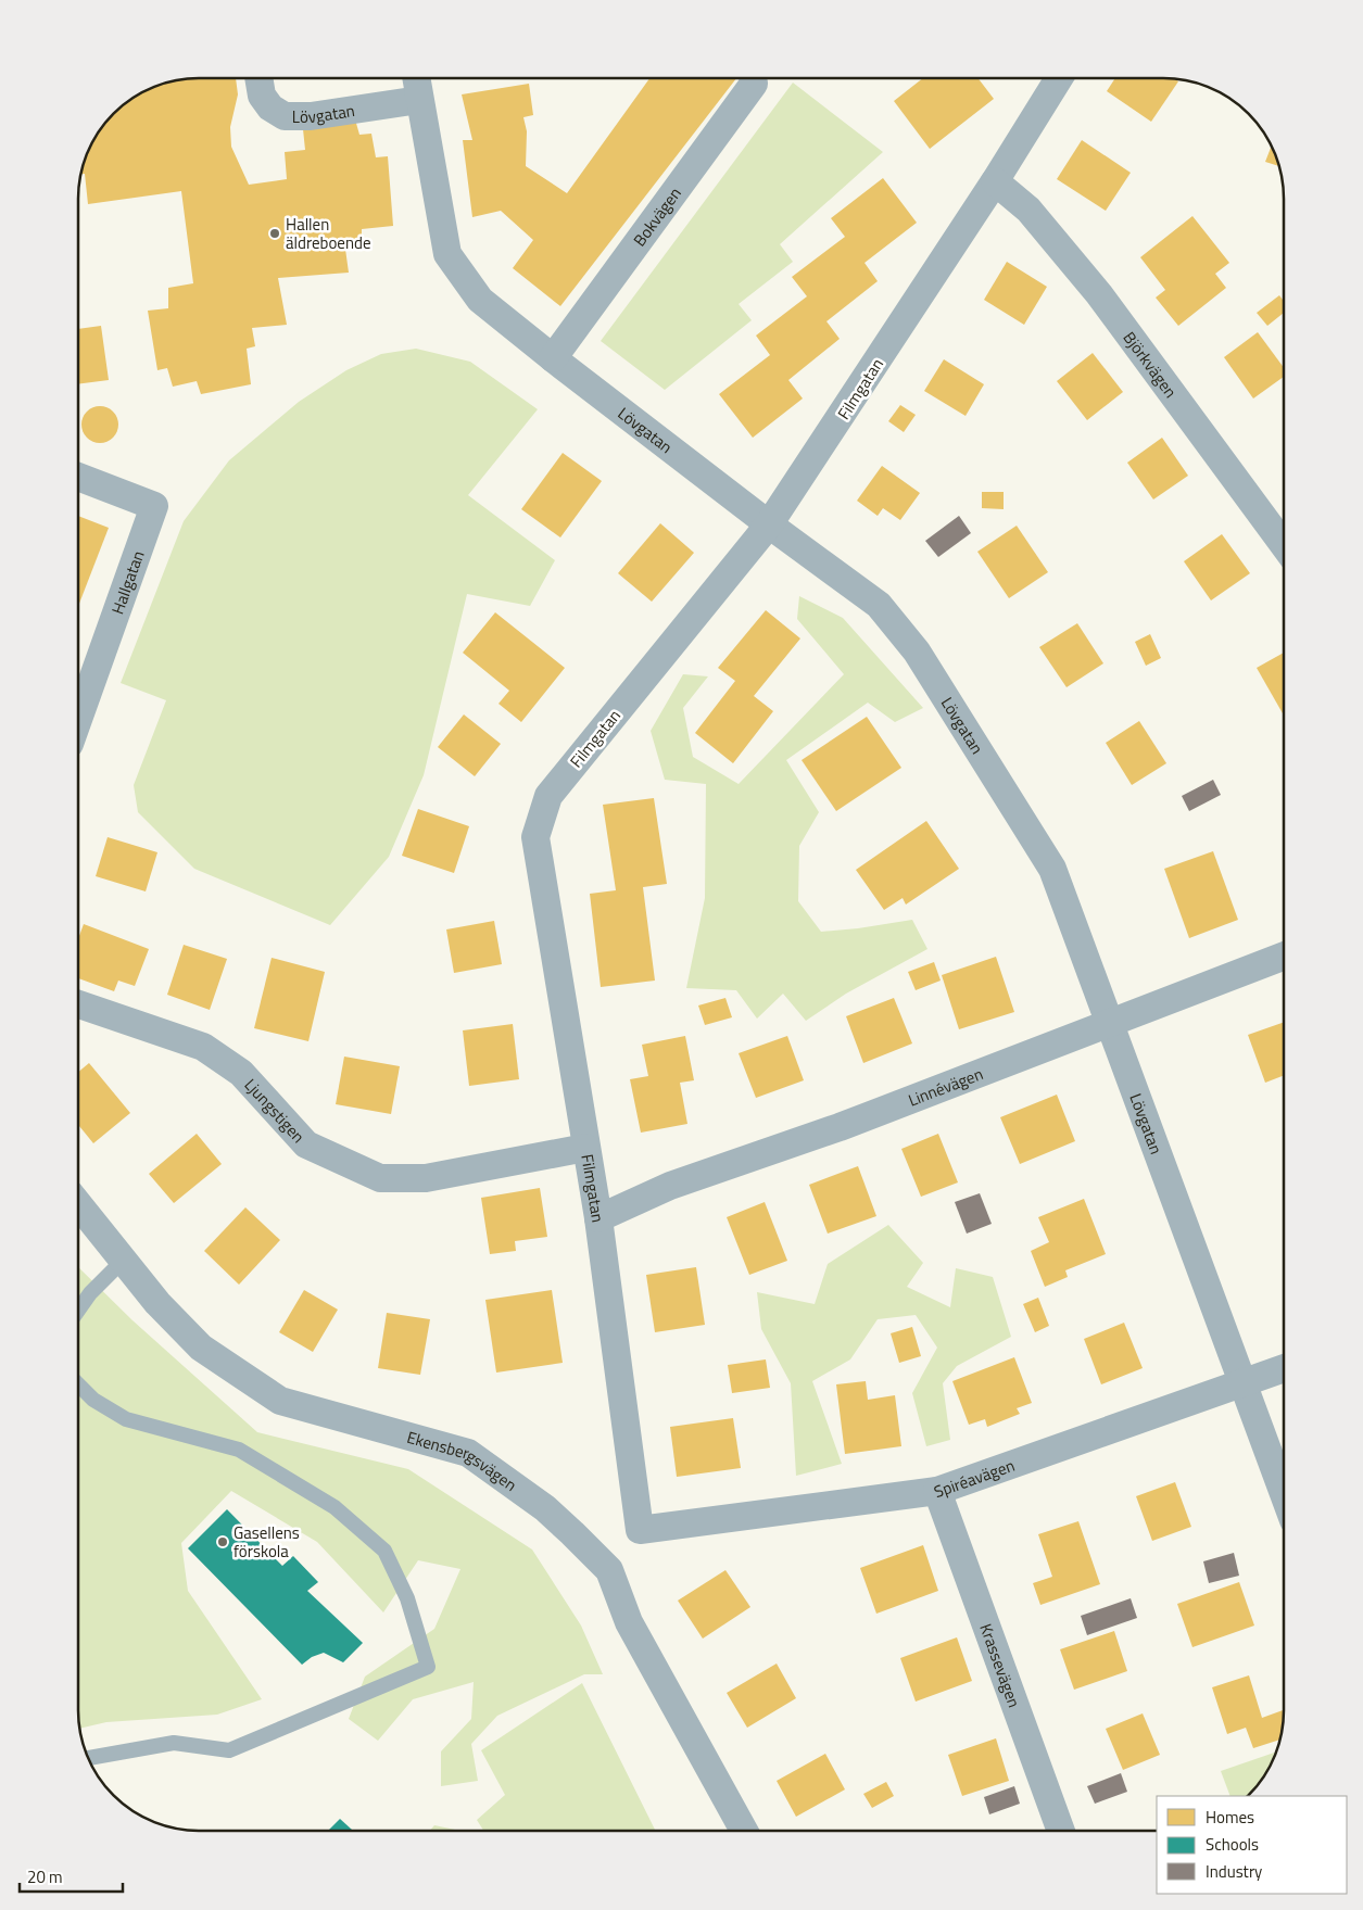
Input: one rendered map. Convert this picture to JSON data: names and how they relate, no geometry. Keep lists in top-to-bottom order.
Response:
{
  "streets": {
    "street": [
      "Lövgatan",
      "Bokvägen",
      "Björkvägen",
      "Filmgatan",
      "Hallgatan",
      "Linnévägen",
      "Ljungstigen",
      "Ekensbergsvägen",
      "Spiréavägen",
      "Krassevägen"
    ]
  },
  "crossings": [
    ["Lövgatan", "Bokvägen"],
    ["Lövgatan", "Filmgatan"],
    ["Lövgatan", "Linnévägen"],
    ["Lövgatan", "Spiréavägen"],
    ["Björkvägen", "Filmgatan"],
    ["Filmgatan", "Linnévägen"],
    ["Filmgatan", "Ljungstigen"],
    ["Filmgatan", "Spiréavägen"],
    ["Spiréavägen", "Krassevägen"]
  ],
  "places": ["Hallen äldreboende", "Gasellens förskola"],
  "legend": ["Homes", "Schools", "Industry"],
  "scale_bar": "20 m"
}
